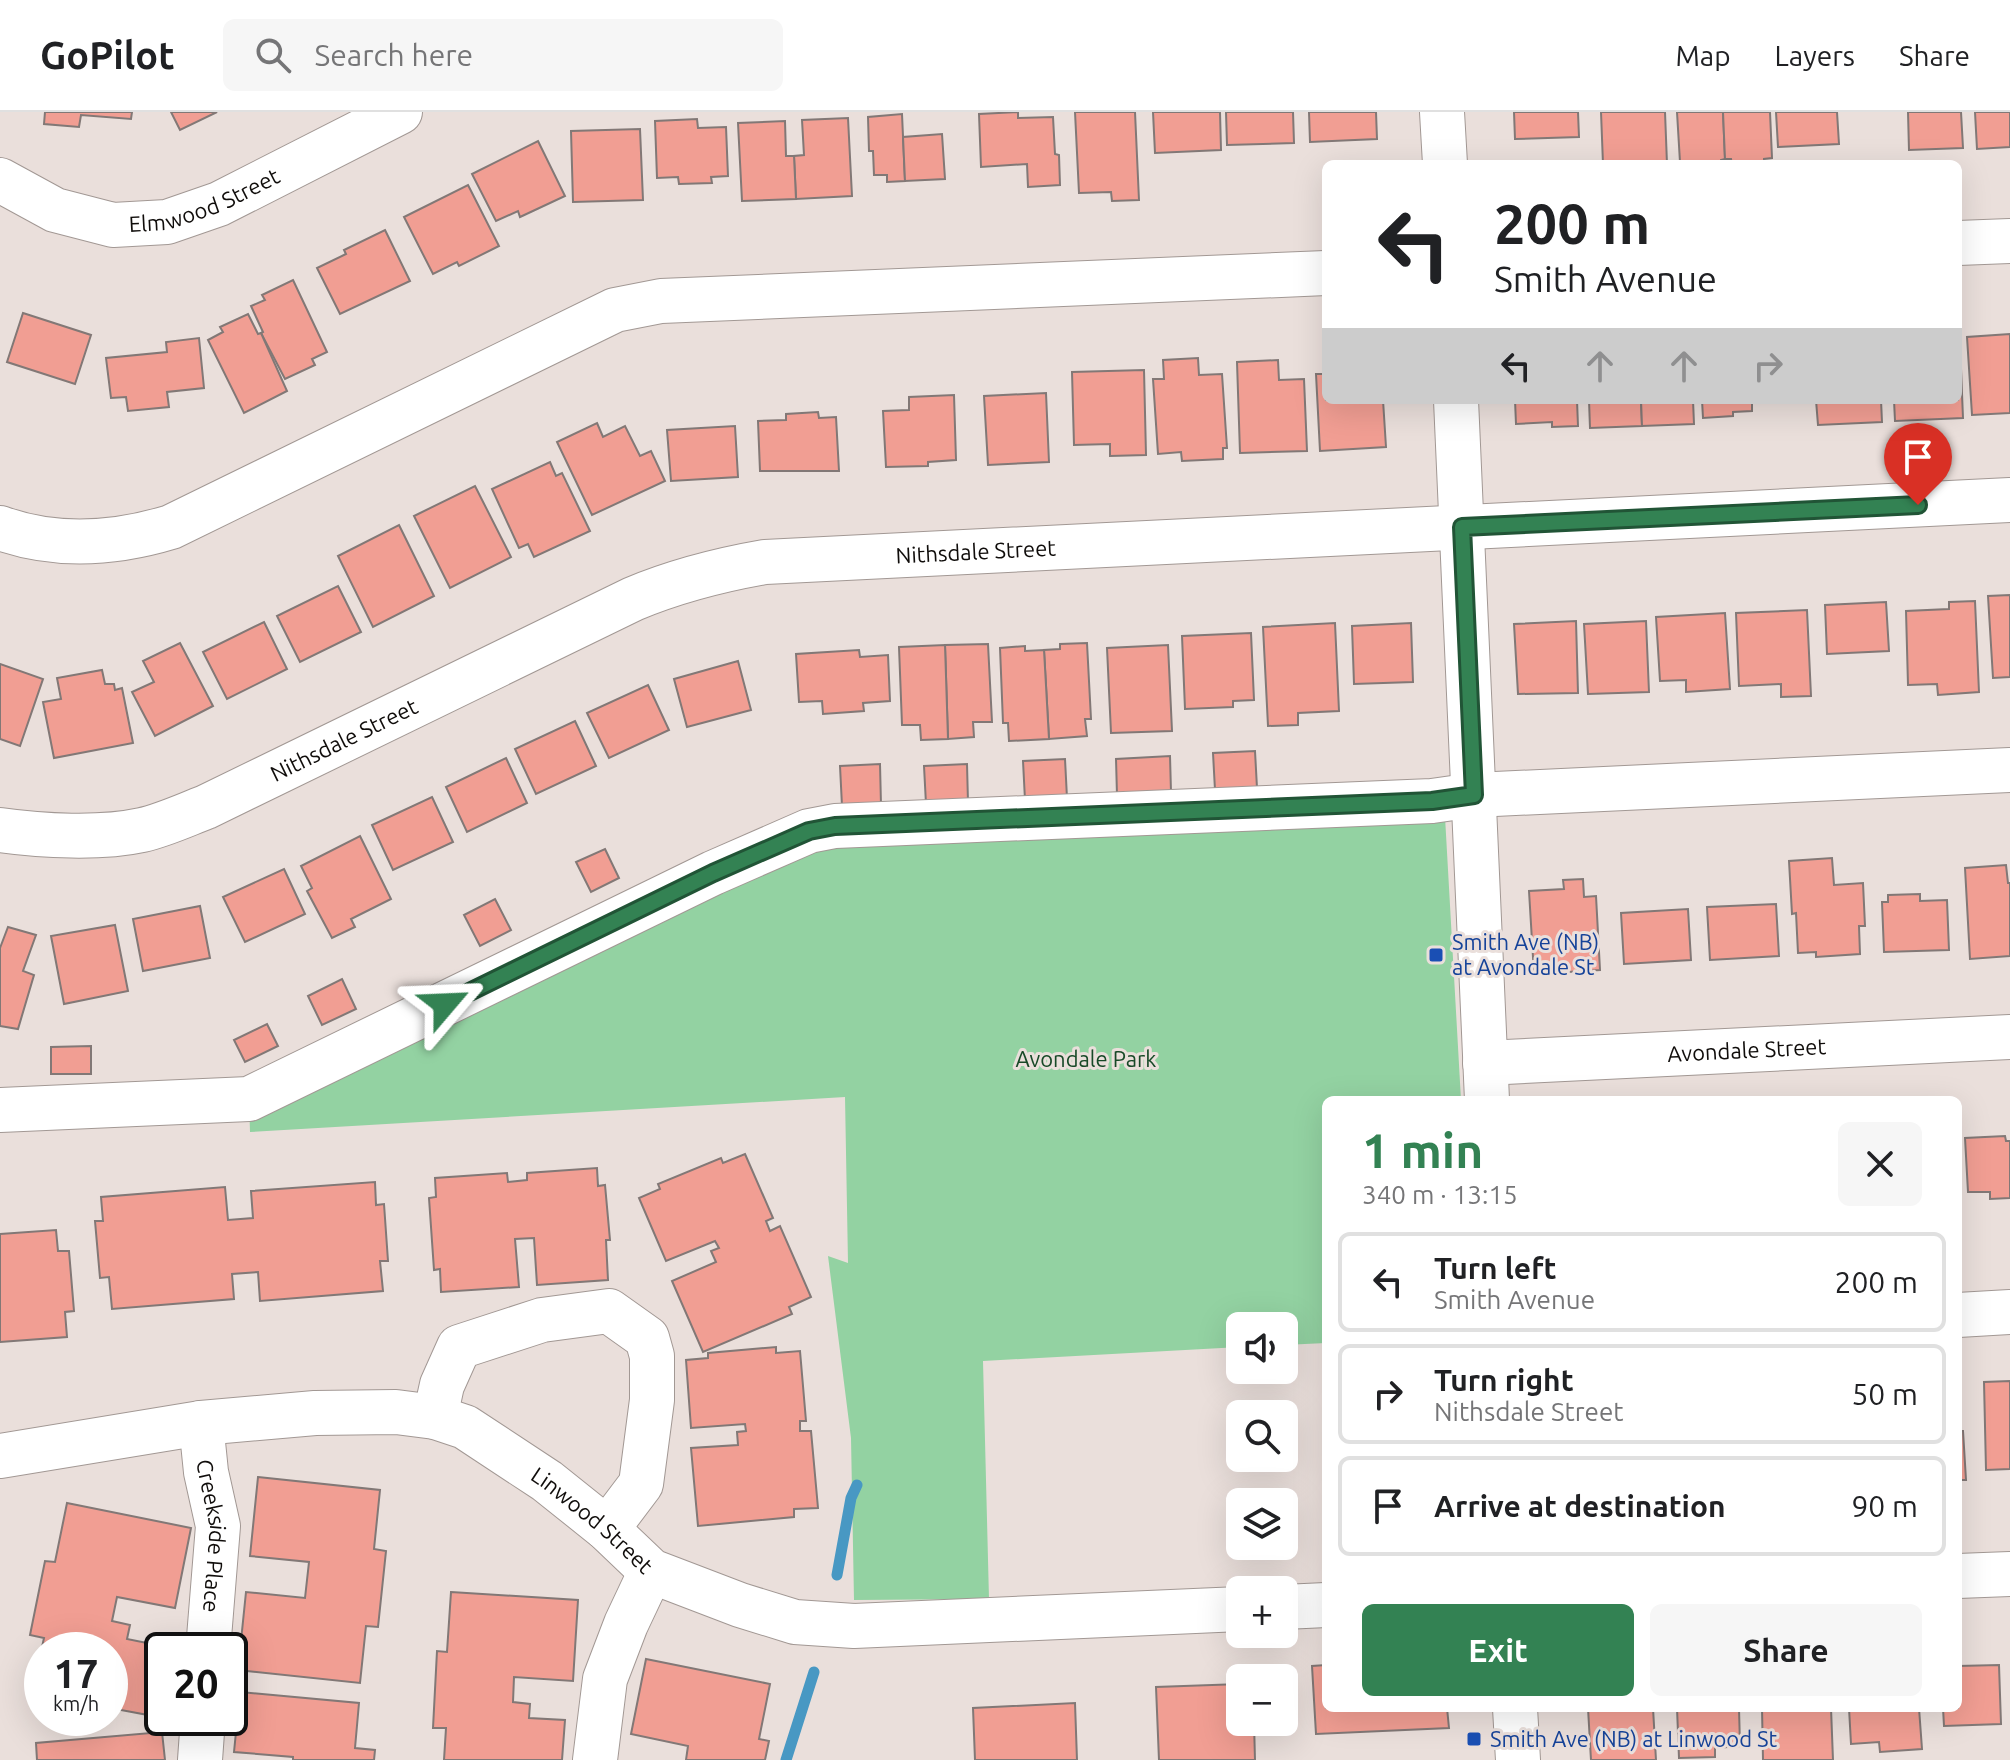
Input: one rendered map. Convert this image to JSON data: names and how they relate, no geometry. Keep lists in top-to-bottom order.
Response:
{
  "streets": {
    "street": [
      "Elmwood Street",
      "Nithsdale Street",
      "Avondale Street",
      "Linwood Street",
      "Creekside Place"
    ]
  },
  "crossings": [
    ["Linwood Street", "Creekside Place"]
  ],
  "parks": ["Avondale Park"],
  "places": {
    "transit": ["Smith Ave (NB) at Avondale St", "Smith Ave (NB) at Linwood St"]
  },
  "page": {
    "header": "GoPilot",
    "search": "Search here",
    "nav": ["Map", "Layers", "Share"],
    "turn": ["200 m", "Smith Avenue"],
    "heading": ["1 min", "340 m · 13:15"],
    "list": [
      {
        "name": "Turn left",
        "note": "Smith Avenue",
        "value": "200 m"
      },
      {
        "name": "Turn right",
        "note": "Nithsdale Street",
        "value": "50 m"
      },
      {
        "name": "Arrive at destination",
        "value": "90 m"
      }
    ],
    "map_buttons": ["+", "−"],
    "buttons": ["Exit", "Share"],
    "speed": "17 km/h",
    "limit": "20"
  }
}
